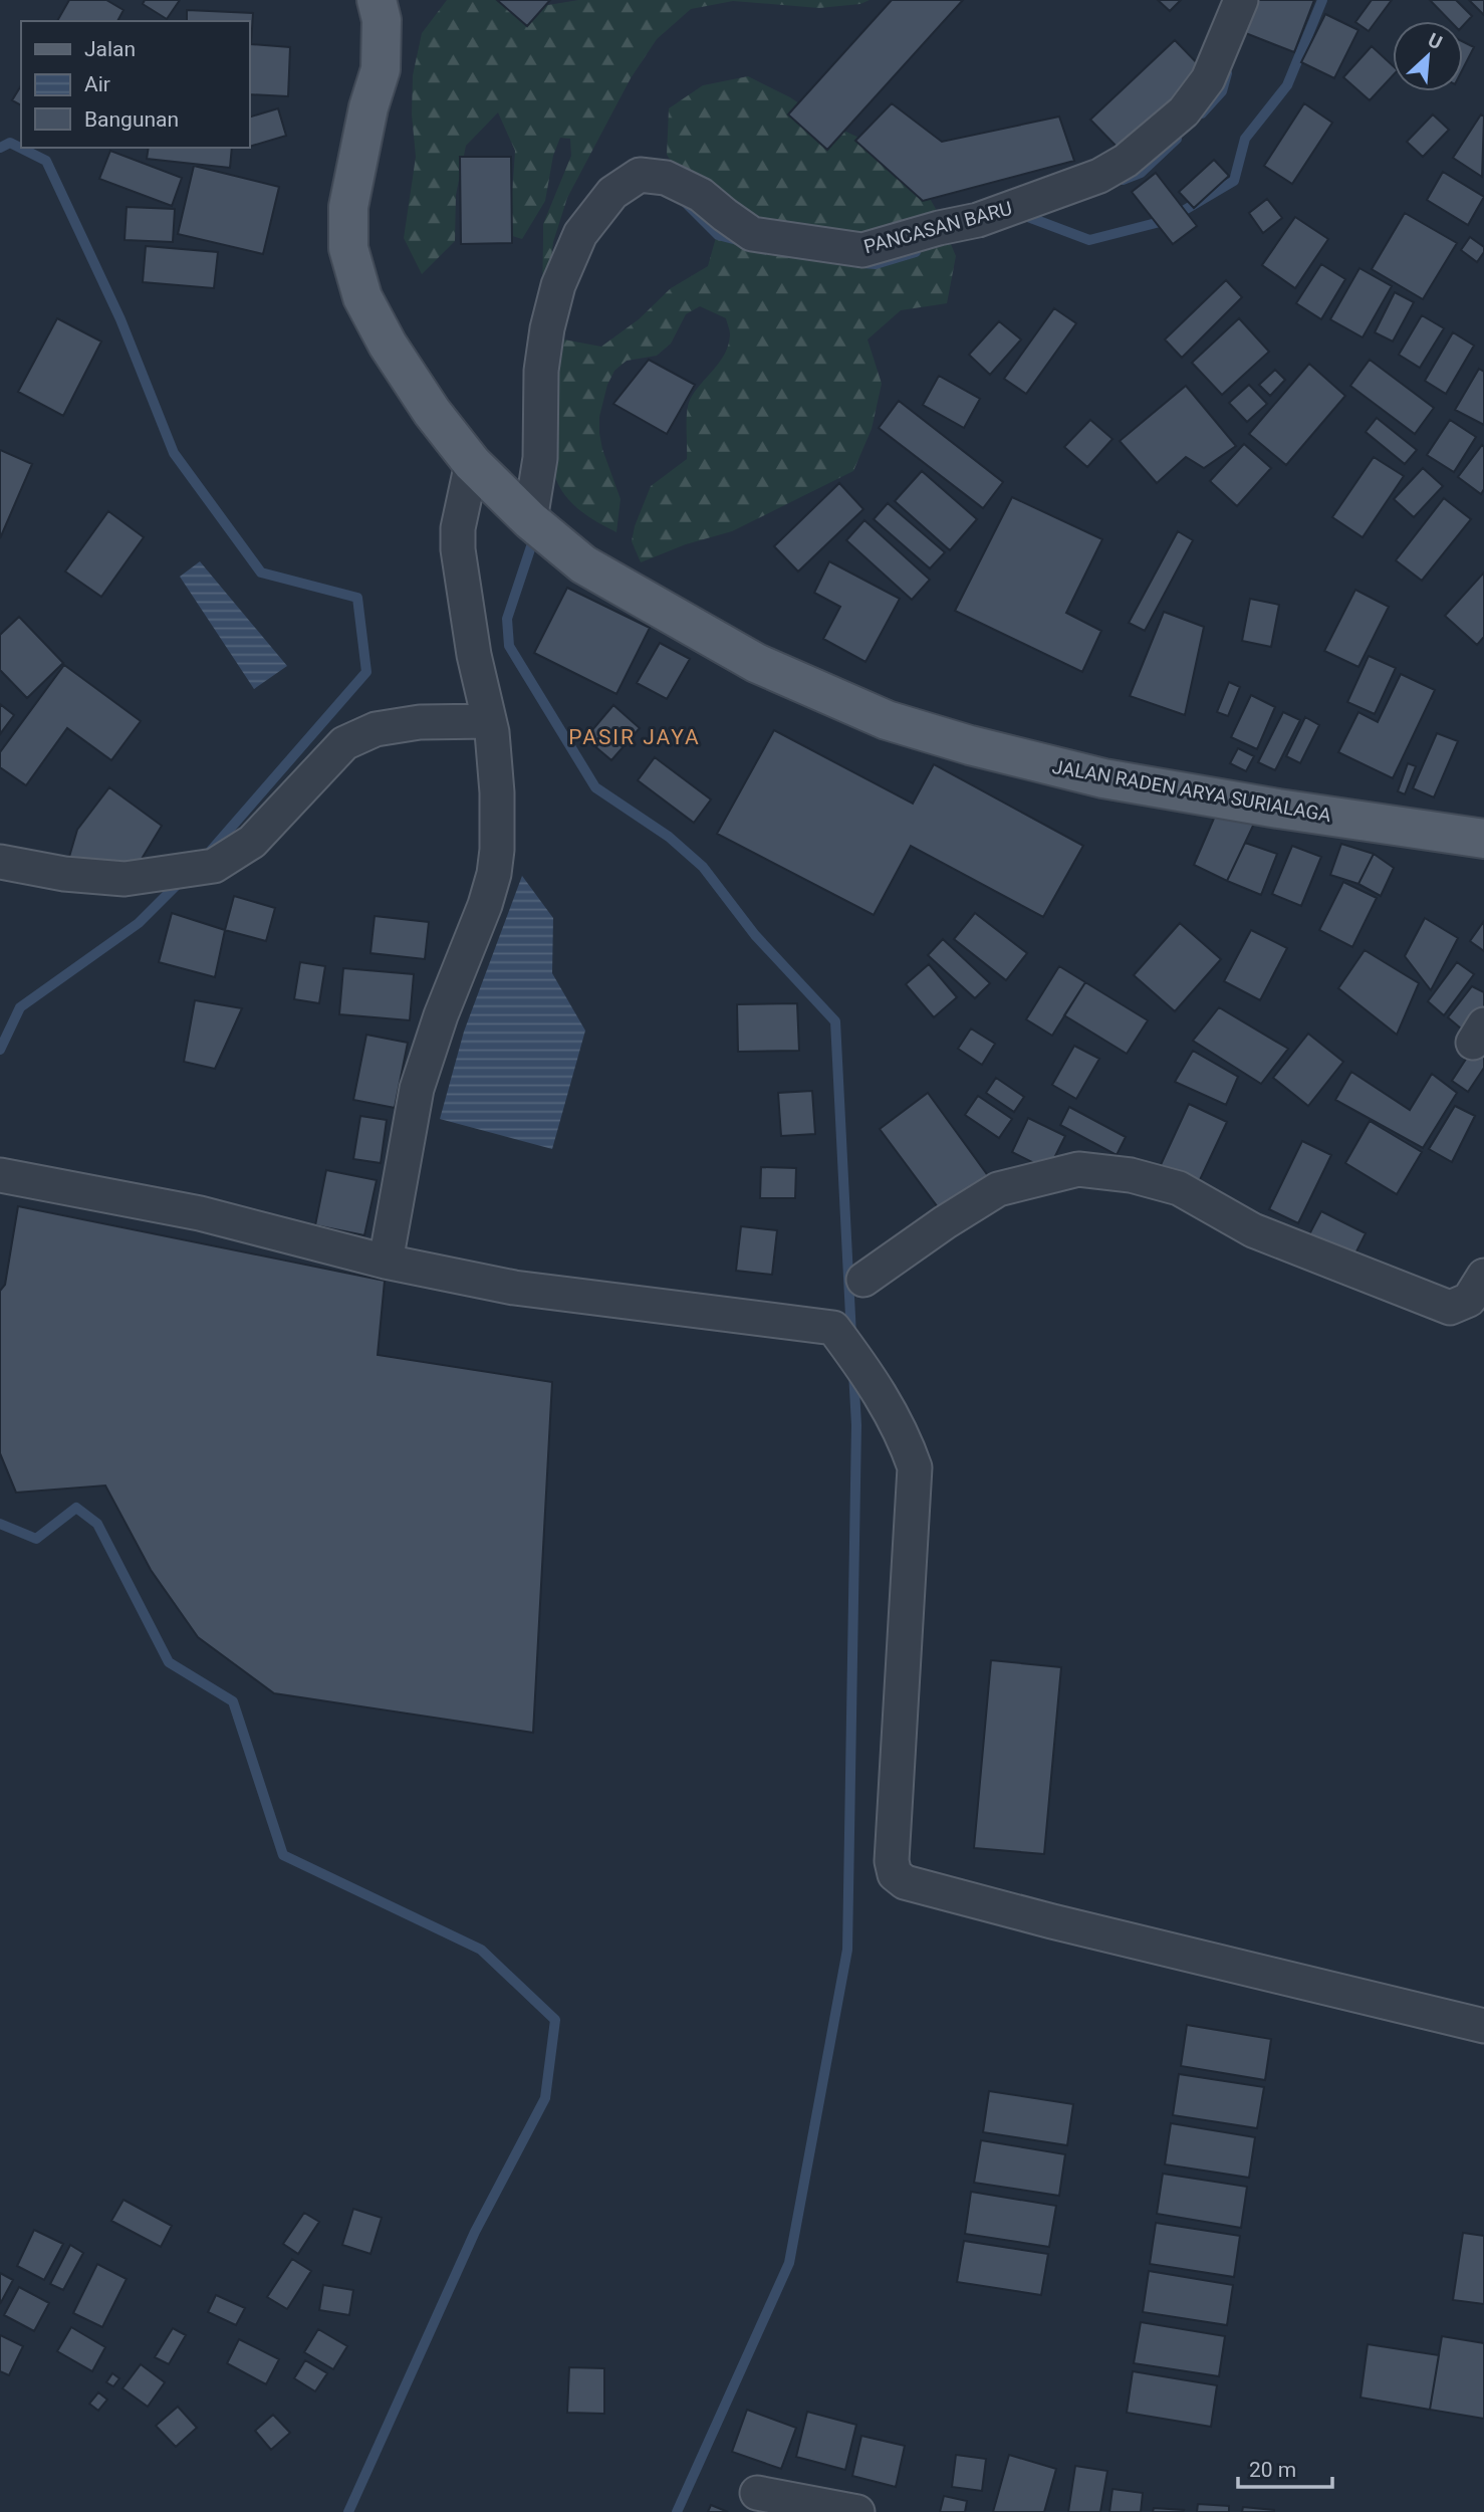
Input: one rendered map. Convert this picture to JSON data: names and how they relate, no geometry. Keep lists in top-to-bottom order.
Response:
{
  "streets": {
    "main road": ["JALAN RADEN ARYA SURIALAGA"],
    "street": ["PANCASAN BARU"]
  },
  "crossings": [
    ["PANCASAN BARU", "JALAN RADEN ARYA SURIALAGA"]
  ],
  "districts": ["PASIR JAYA"],
  "legend": ["Jalan", "Air", "Bangunan"],
  "scale_bar": "20 m",
  "north": "top right"
}
